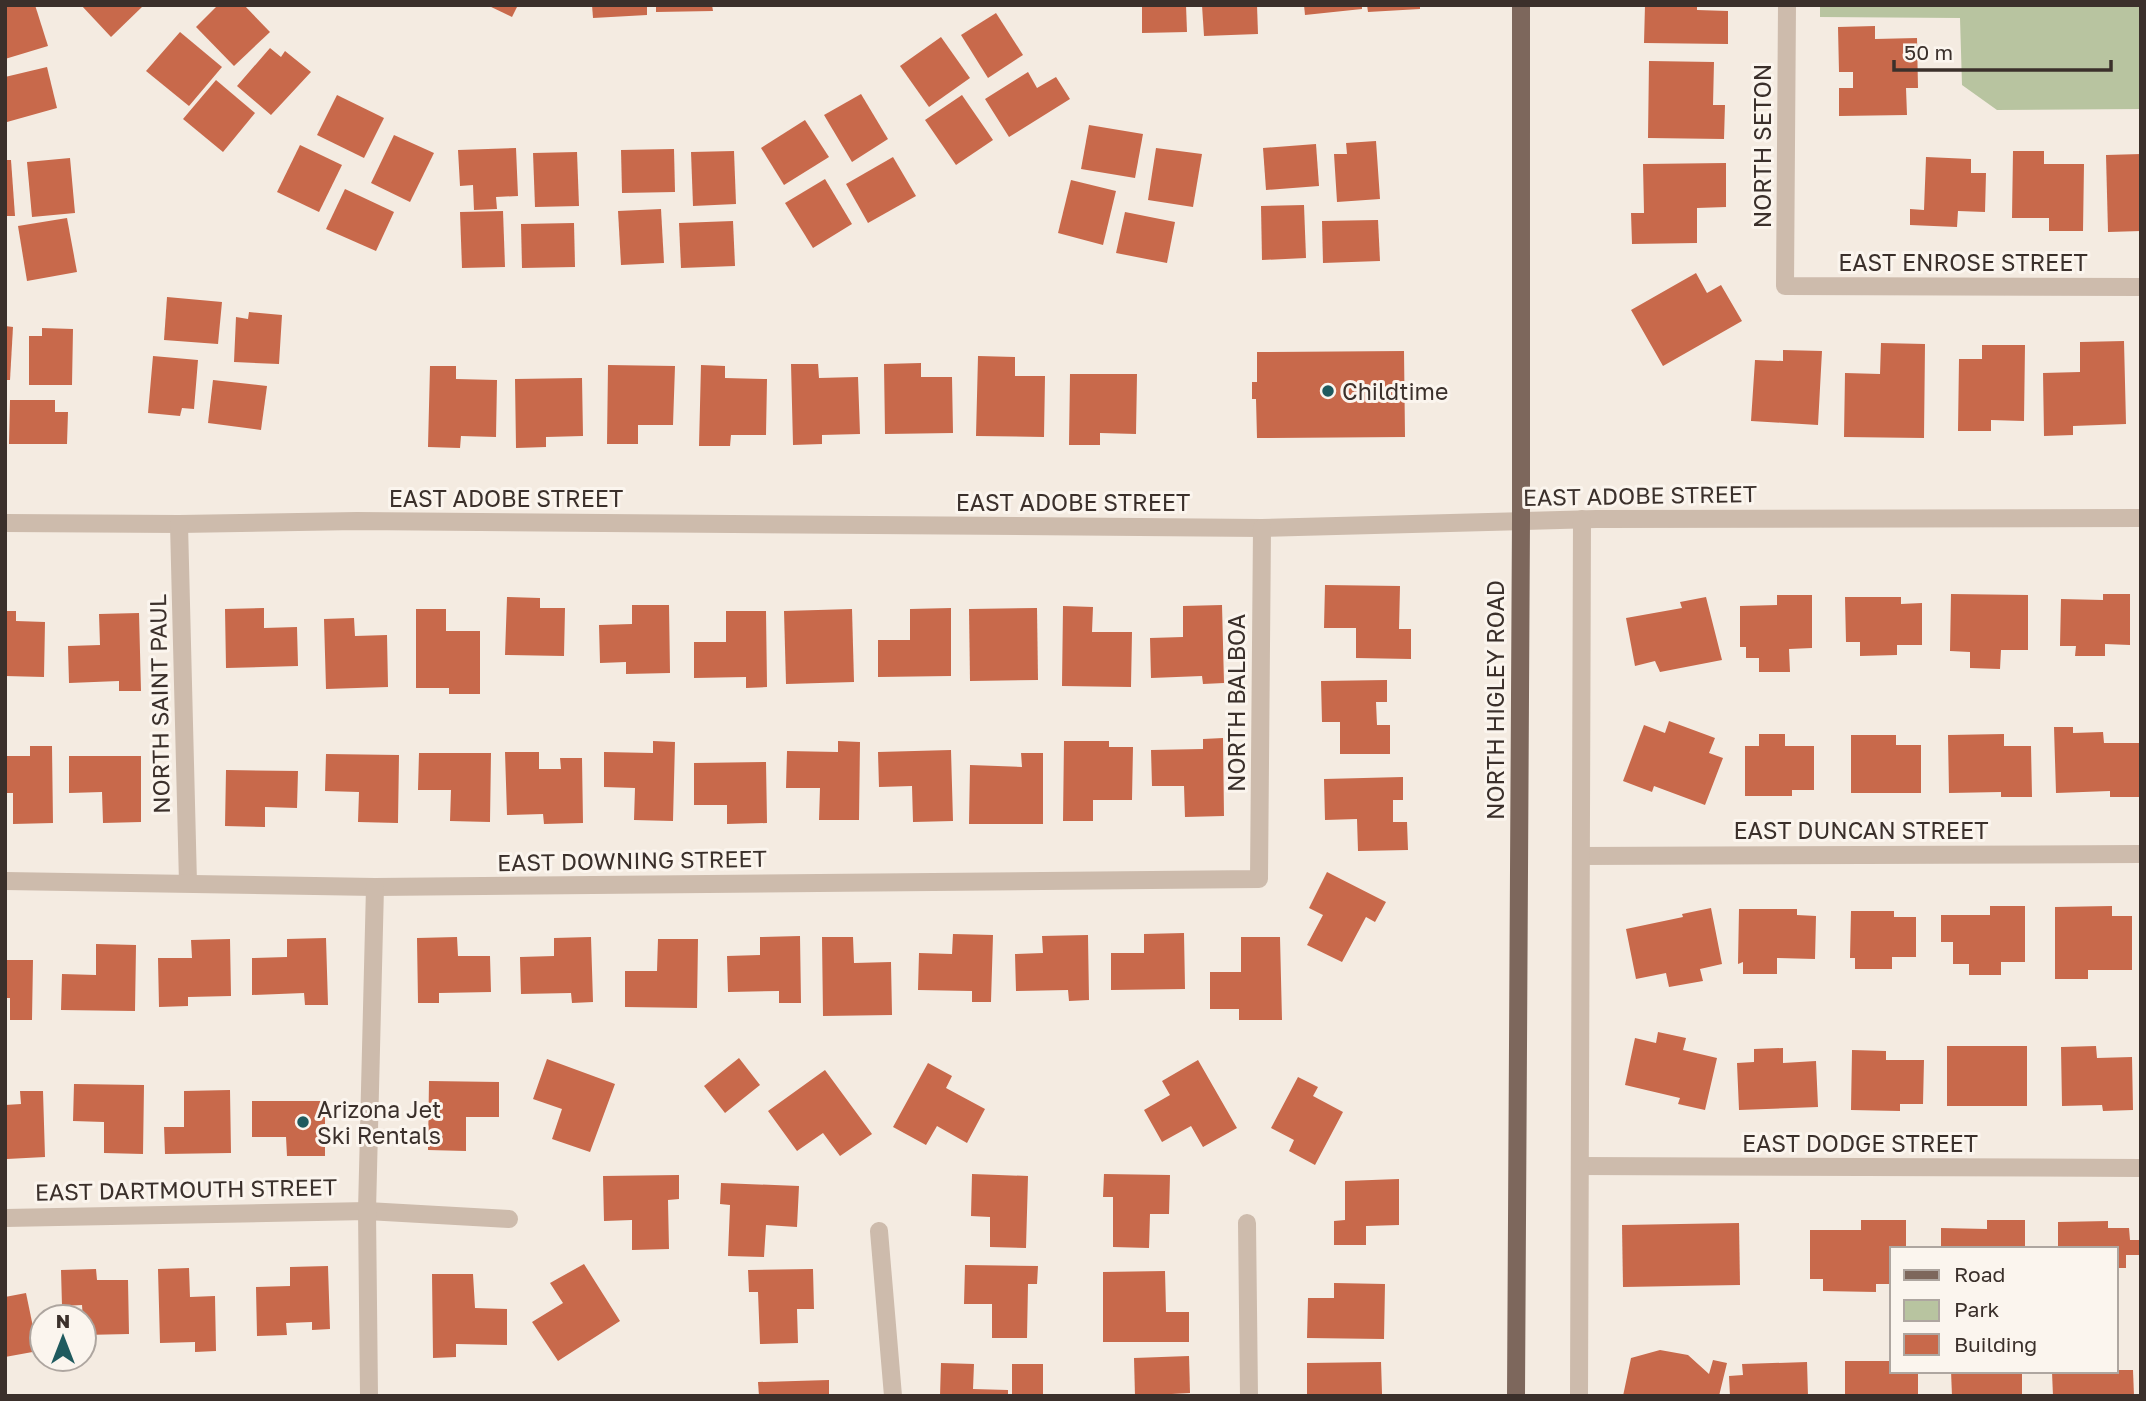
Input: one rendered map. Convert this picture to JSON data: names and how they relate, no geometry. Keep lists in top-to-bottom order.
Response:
{
  "streets": {
    "main road": ["NORTH HIGLEY ROAD"],
    "street": [
      "NORTH SETON",
      "EAST ENROSE STREET",
      "EAST ADOBE STREET",
      "NORTH BALBOA",
      "NORTH SAINT PAUL",
      "EAST DUNCAN STREET",
      "EAST DOWNING STREET",
      "EAST DODGE STREET",
      "EAST DARTMOUTH STREET"
    ]
  },
  "crossings": [
    ["NORTH SETON", "EAST ENROSE STREET"],
    ["EAST ADOBE STREET", "NORTH HIGLEY ROAD"],
    ["EAST ADOBE STREET", "NORTH BALBOA"],
    ["EAST ADOBE STREET", "NORTH SAINT PAUL"],
    ["NORTH BALBOA", "EAST DOWNING STREET"],
    ["NORTH SAINT PAUL", "EAST DOWNING STREET"]
  ],
  "places": ["Childtime", "Arizona Jet Ski Rentals"],
  "legend": ["Road", "Park", "Building"],
  "scale_bar": "50 m",
  "north": "top"
}
